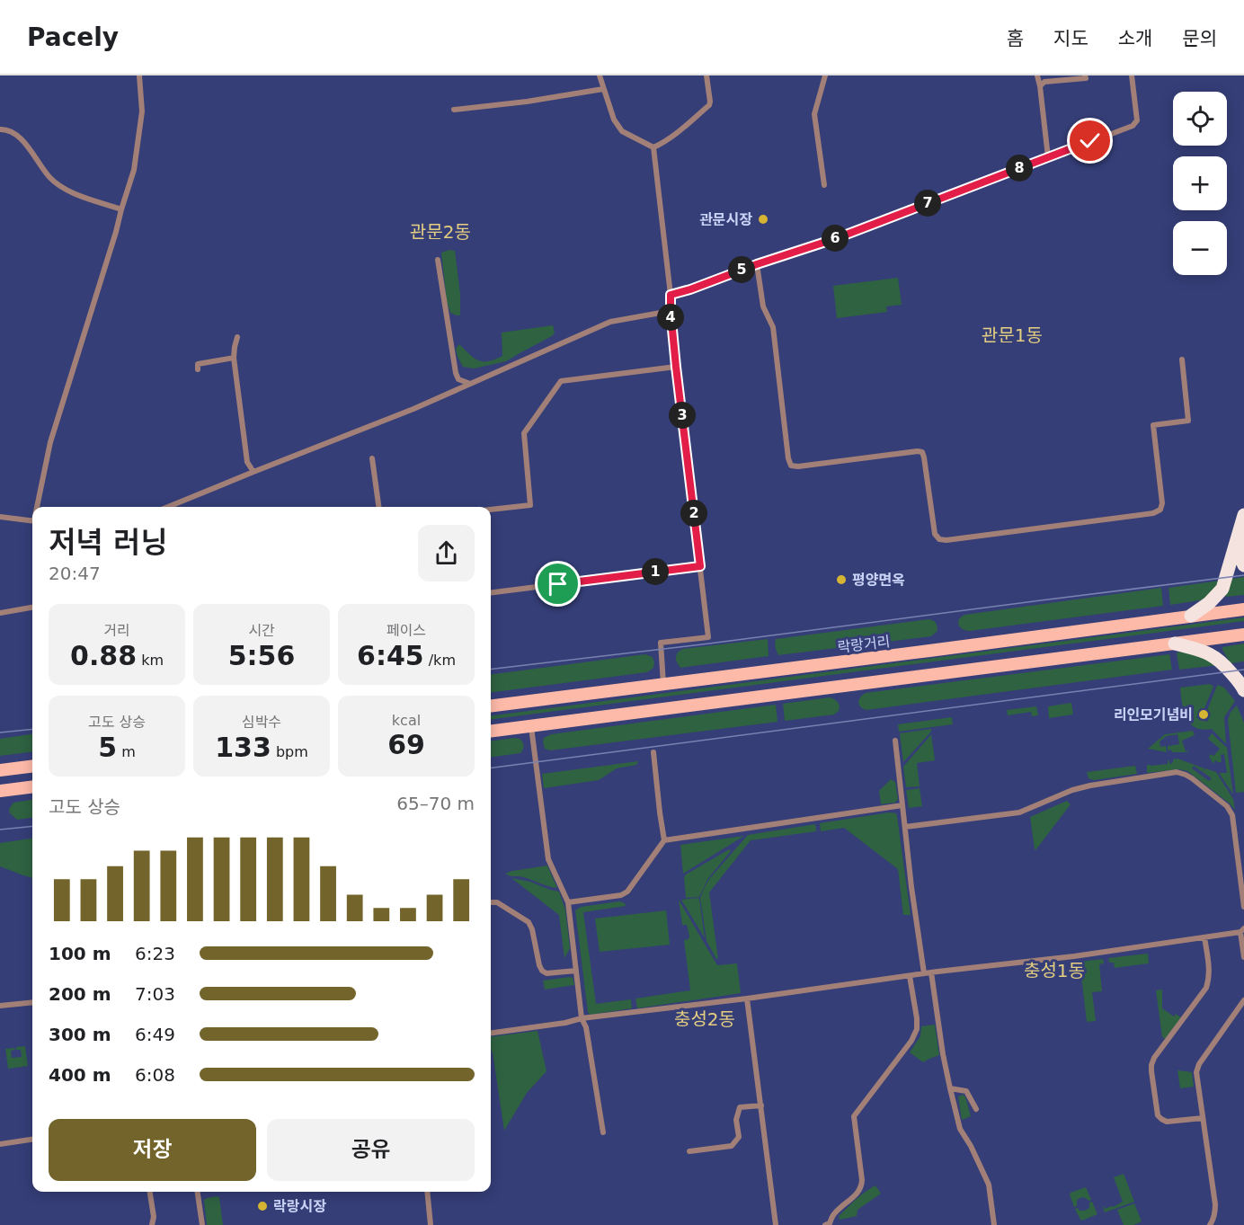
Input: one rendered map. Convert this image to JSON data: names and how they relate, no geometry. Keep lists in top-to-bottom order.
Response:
{
  "streets": {
    "main road": ["락랑거리"]
  },
  "districts": [
    "관문2동",
    "관문1동",
    "충성1동",
    "충성2동"
  ],
  "places": [
    "관문시장",
    "평양면옥",
    "리인모기념비",
    "락랑시장"
  ],
  "page": {
    "header": "Pacely",
    "nav": [
      "홈",
      "지도",
      "소개",
      "문의"
    ],
    "map_buttons": ["+", "−"],
    "pins": [
      "8",
      "7",
      "6",
      "5",
      "4",
      "3",
      "2",
      "1"
    ],
    "heading": ["저녁 러닝", "20:47"],
    "stats": [
      ["거리", "0.88 km"],
      ["시간", "5:56"],
      ["페이스", "6:45 /km"],
      ["고도 상승", "5 m"],
      ["심박수", "133 bpm"],
      ["kcal", "69"]
    ],
    "chart": ["고도 상승", "65–70 m"],
    "list": [
      {
        "name": "100 m",
        "note": "6:23"
      },
      {
        "name": "200 m",
        "note": "7:03"
      },
      {
        "name": "300 m",
        "note": "6:49"
      },
      {
        "name": "400 m",
        "note": "6:08"
      }
    ],
    "buttons": ["저장", "공유"]
  }
}
